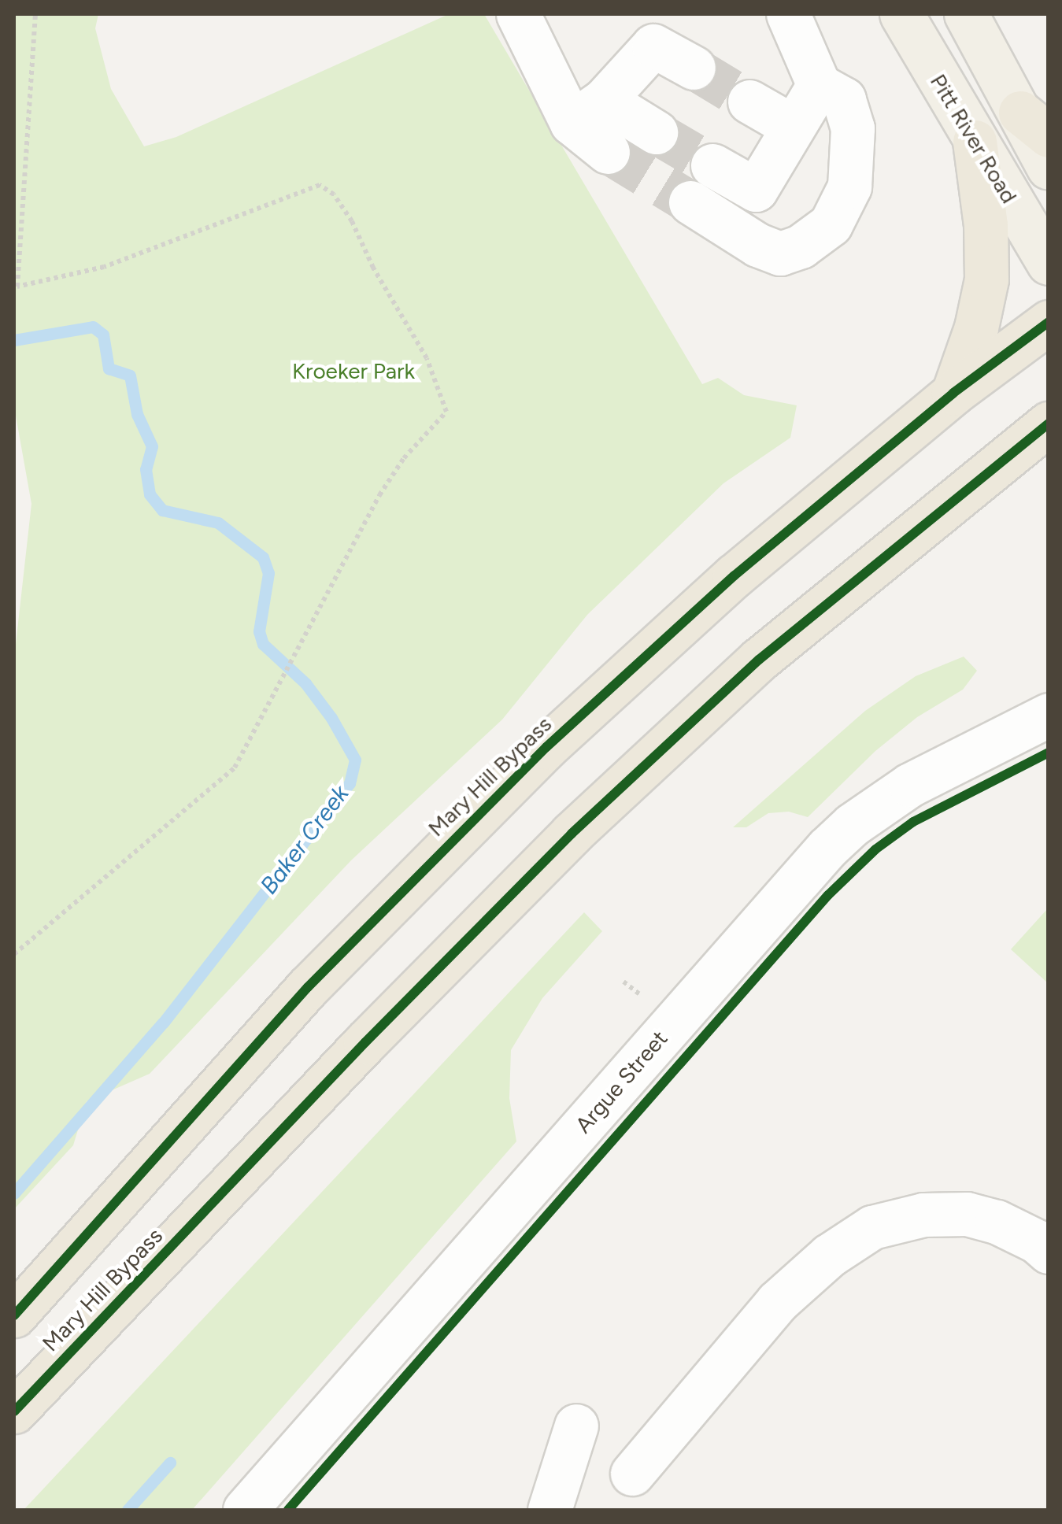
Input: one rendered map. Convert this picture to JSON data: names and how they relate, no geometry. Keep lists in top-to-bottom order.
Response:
{
  "streets": {
    "highway": ["Mary Hill Bypass"],
    "main road": ["Pitt River Road"],
    "street": ["Argue Street"]
  },
  "water": ["Baker Creek"],
  "parks": ["Kroeker Park"]
}
